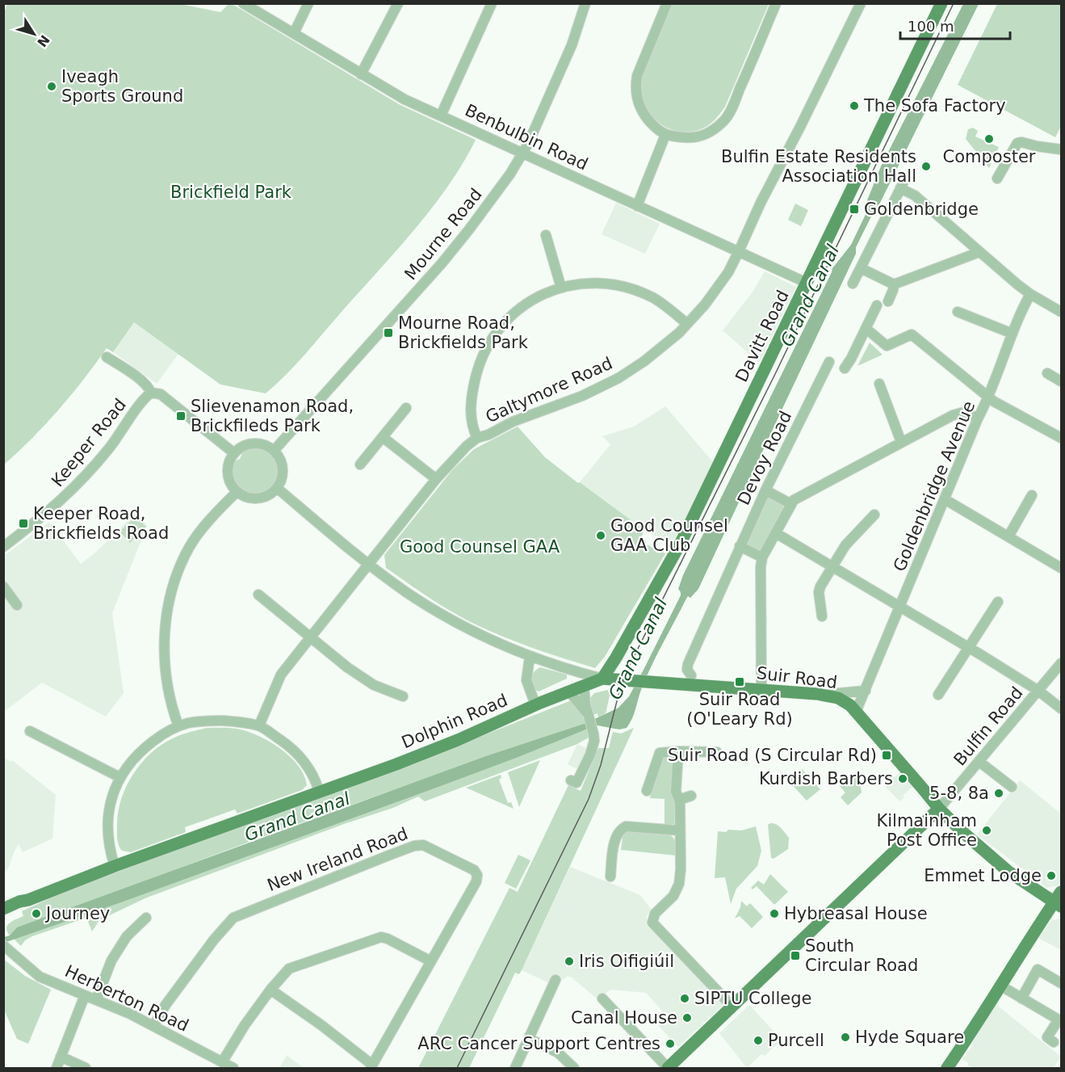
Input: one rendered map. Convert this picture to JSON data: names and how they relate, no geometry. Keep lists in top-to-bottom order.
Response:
{
  "streets": {
    "main road": ["Davitt Road", "Suir Road", "Dolphin Road"],
    "street": [
      "Benbulbin Road",
      "Mourne Road",
      "Galtymore Road",
      "Keeper Road",
      "Devoy Road",
      "Goldenbridge Avenue",
      "Bulfin Road",
      "New Ireland Road",
      "Herberton Road"
    ]
  },
  "crossings": [
    ["Benbulbin Road", "Mourne Road"],
    ["Benbulbin Road", "Davitt Road"],
    ["Benbulbin Road", "Galtymore Road"],
    ["Davitt Road", "Suir Road"],
    ["Davitt Road", "Dolphin Road"],
    ["Goldenbridge Avenue", "Suir Road"],
    ["Suir Road", "Dolphin Road"],
    ["Suir Road", "Bulfin Road"],
    ["New Ireland Road", "Herberton Road"]
  ],
  "water": ["Grand Canal"],
  "parks": ["Brickfield Park", "Good Counsel GAA"],
  "places": {
    "other": [
      "Iveagh Sports Ground",
      "The Sofa Factory",
      "Composter",
      "Bulfin Estate Residents Association Hall",
      "Good Counsel GAA Club",
      "Kurdish Barbers",
      "5-8, 8a",
      "Kilmainham Post Office",
      "Emmet Lodge",
      "Journey",
      "Hybreasal House",
      "Iris Oifigiúil",
      "SIPTU College",
      "Canal House",
      "Hyde Square",
      "Purcell",
      "ARC Cancer Support Centres"
    ],
    "transit": [
      "Goldenbridge",
      "Mourne Road, Brickfields Park",
      "Slievenamon Road, Brickfileds Park",
      "Keeper Road, Brickfields Road",
      "Suir Road (O'Leary Rd)",
      "Suir Road (S Circular Rd)",
      "South Circular Road"
    ]
  },
  "scale_bar": "100 m",
  "north": "bottom right"
}
